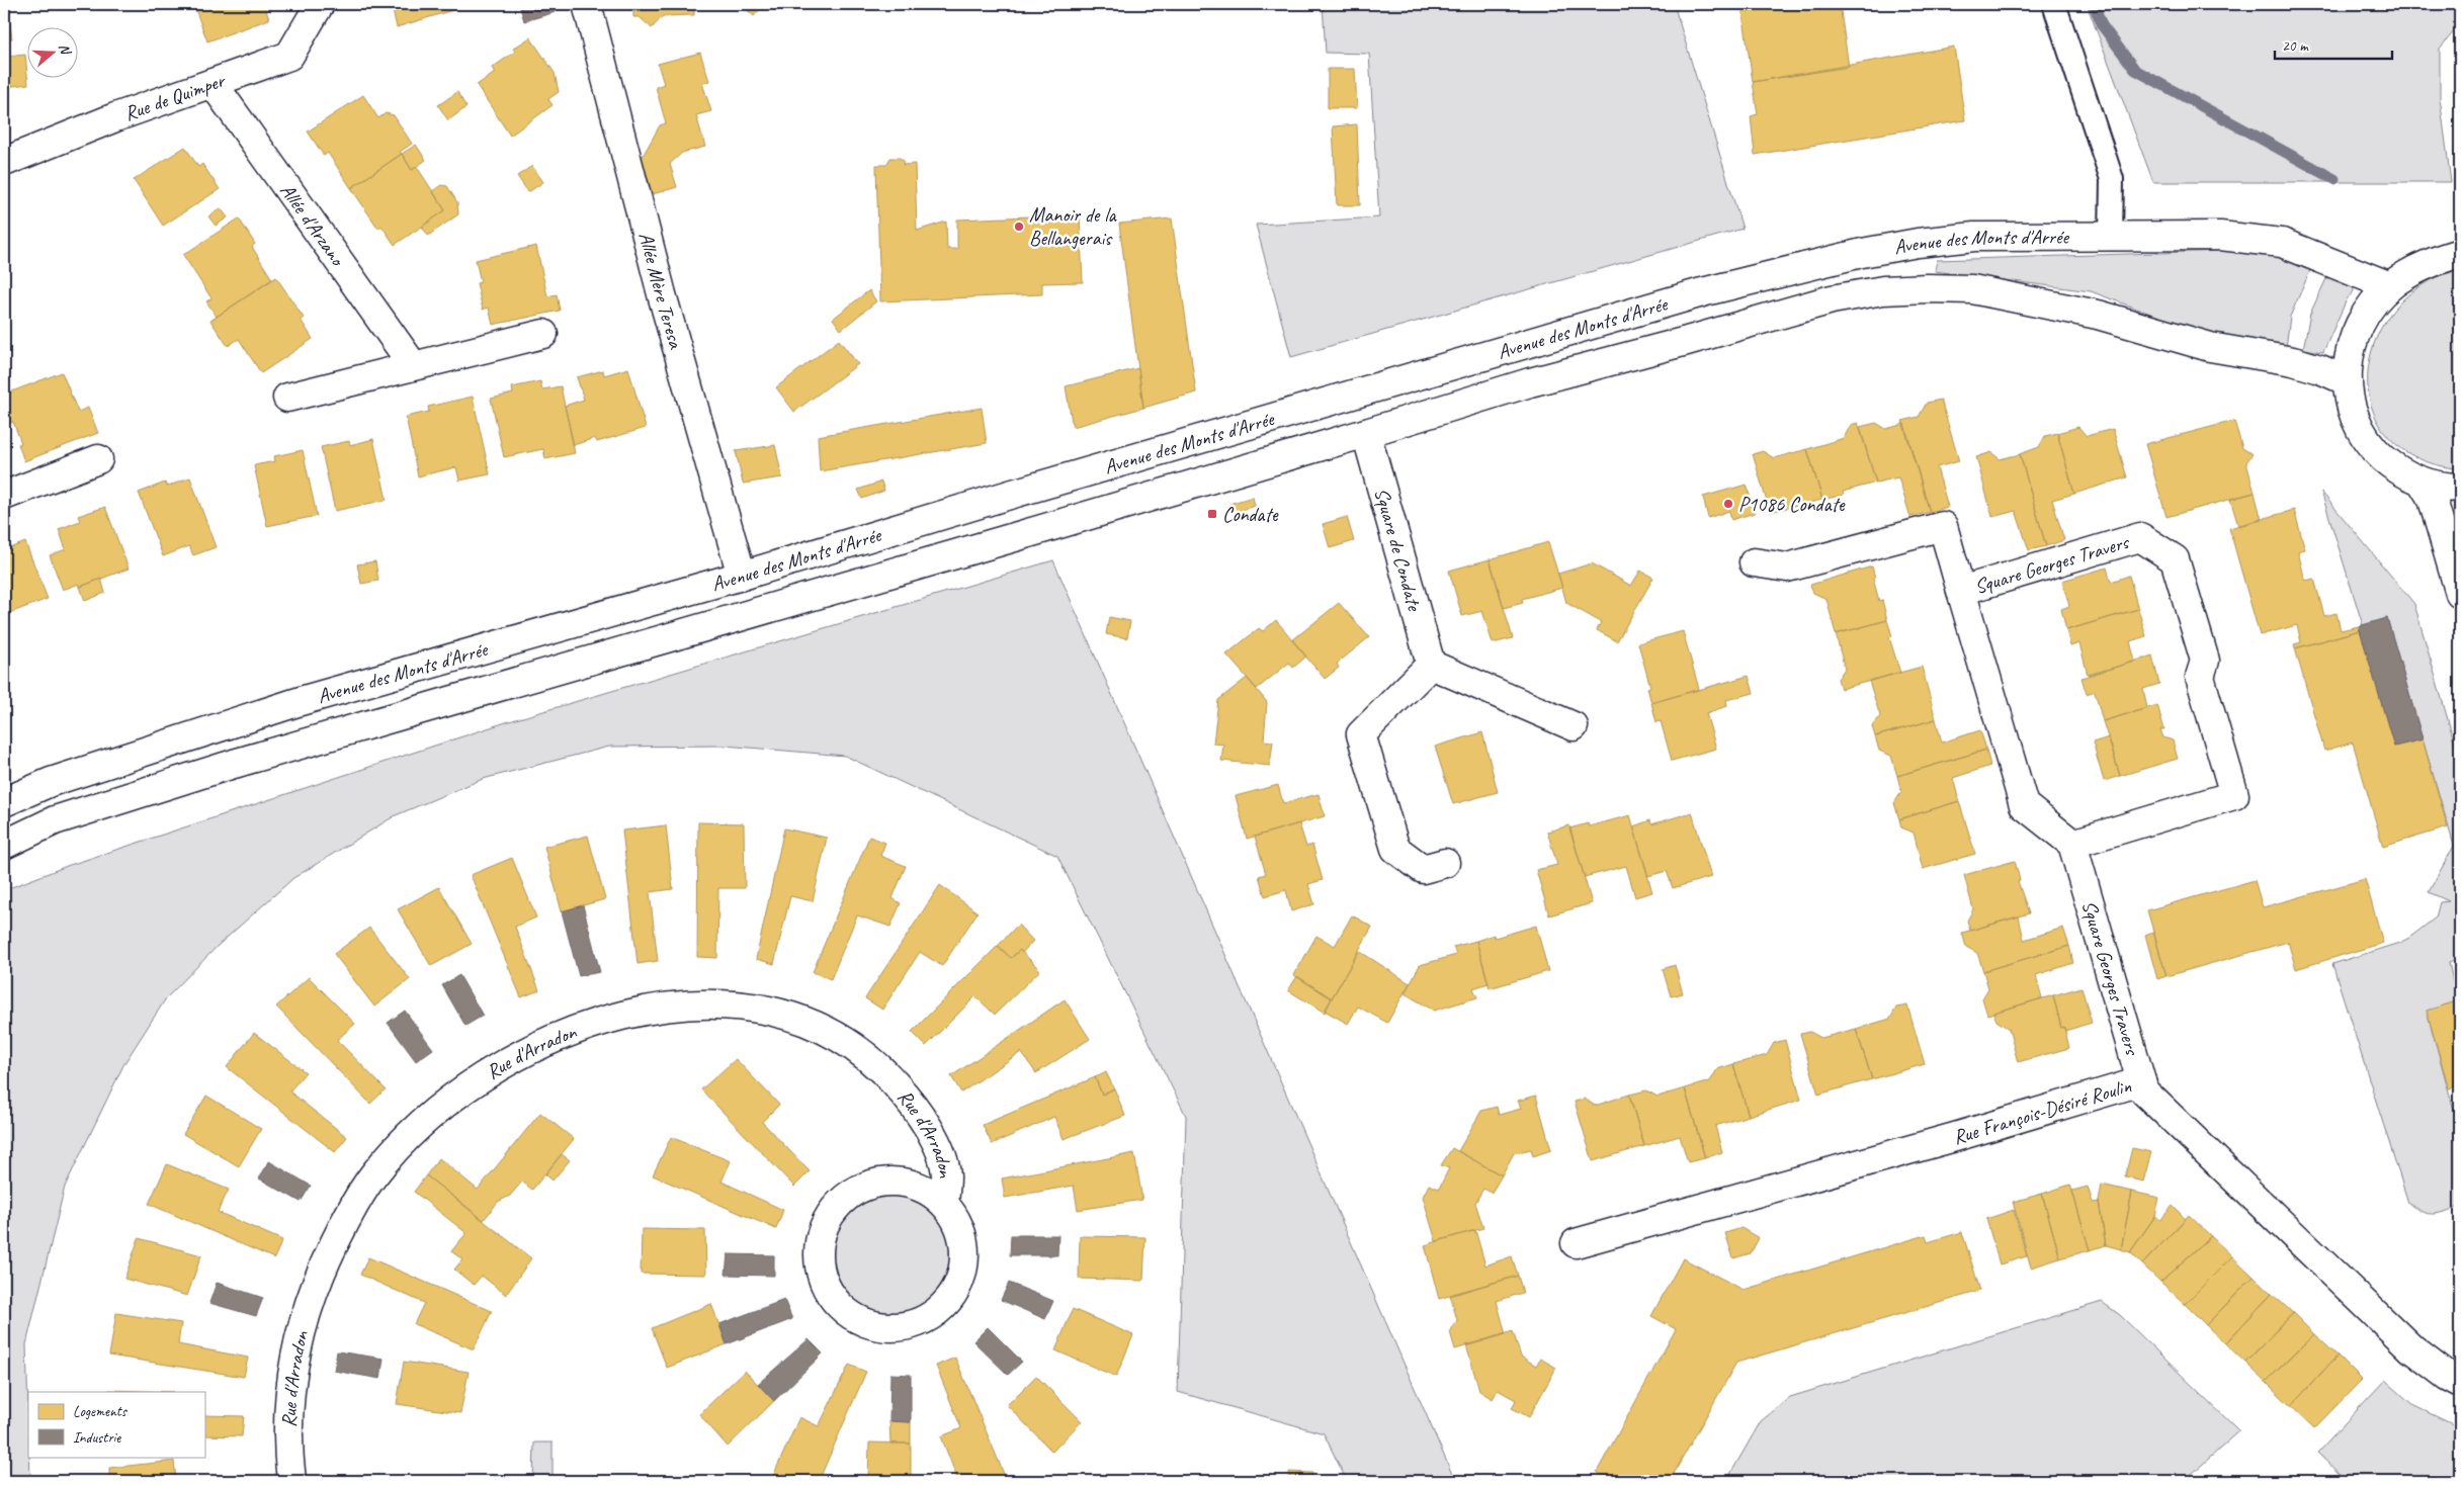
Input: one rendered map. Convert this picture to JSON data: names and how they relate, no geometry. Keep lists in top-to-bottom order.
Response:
{
  "streets": {
    "street": [
      "Rue de Quimper",
      "Allée d'Arzano",
      "Avenue des Monts d'Arrée",
      "Allée Mère Teresa",
      "Square de Condate",
      "Square Georges Travers",
      "Rue d'Arradon",
      "Rue François-Désiré Roulin"
    ]
  },
  "crossings": [
    ["Rue de Quimper", "Allée d'Arzano"],
    ["Avenue des Monts d'Arrée", "Allée Mère Teresa"],
    ["Avenue des Monts d'Arrée", "Square de Condate"],
    ["Square Georges Travers", "Rue François-Désiré Roulin"]
  ],
  "places": {
    "other": ["Manoir de la Bellangerais", "P1086 Condate"],
    "transit": ["Condate"]
  },
  "legend": ["Logements", "Industrie"],
  "scale_bar": "20 m",
  "north": "right"
}
